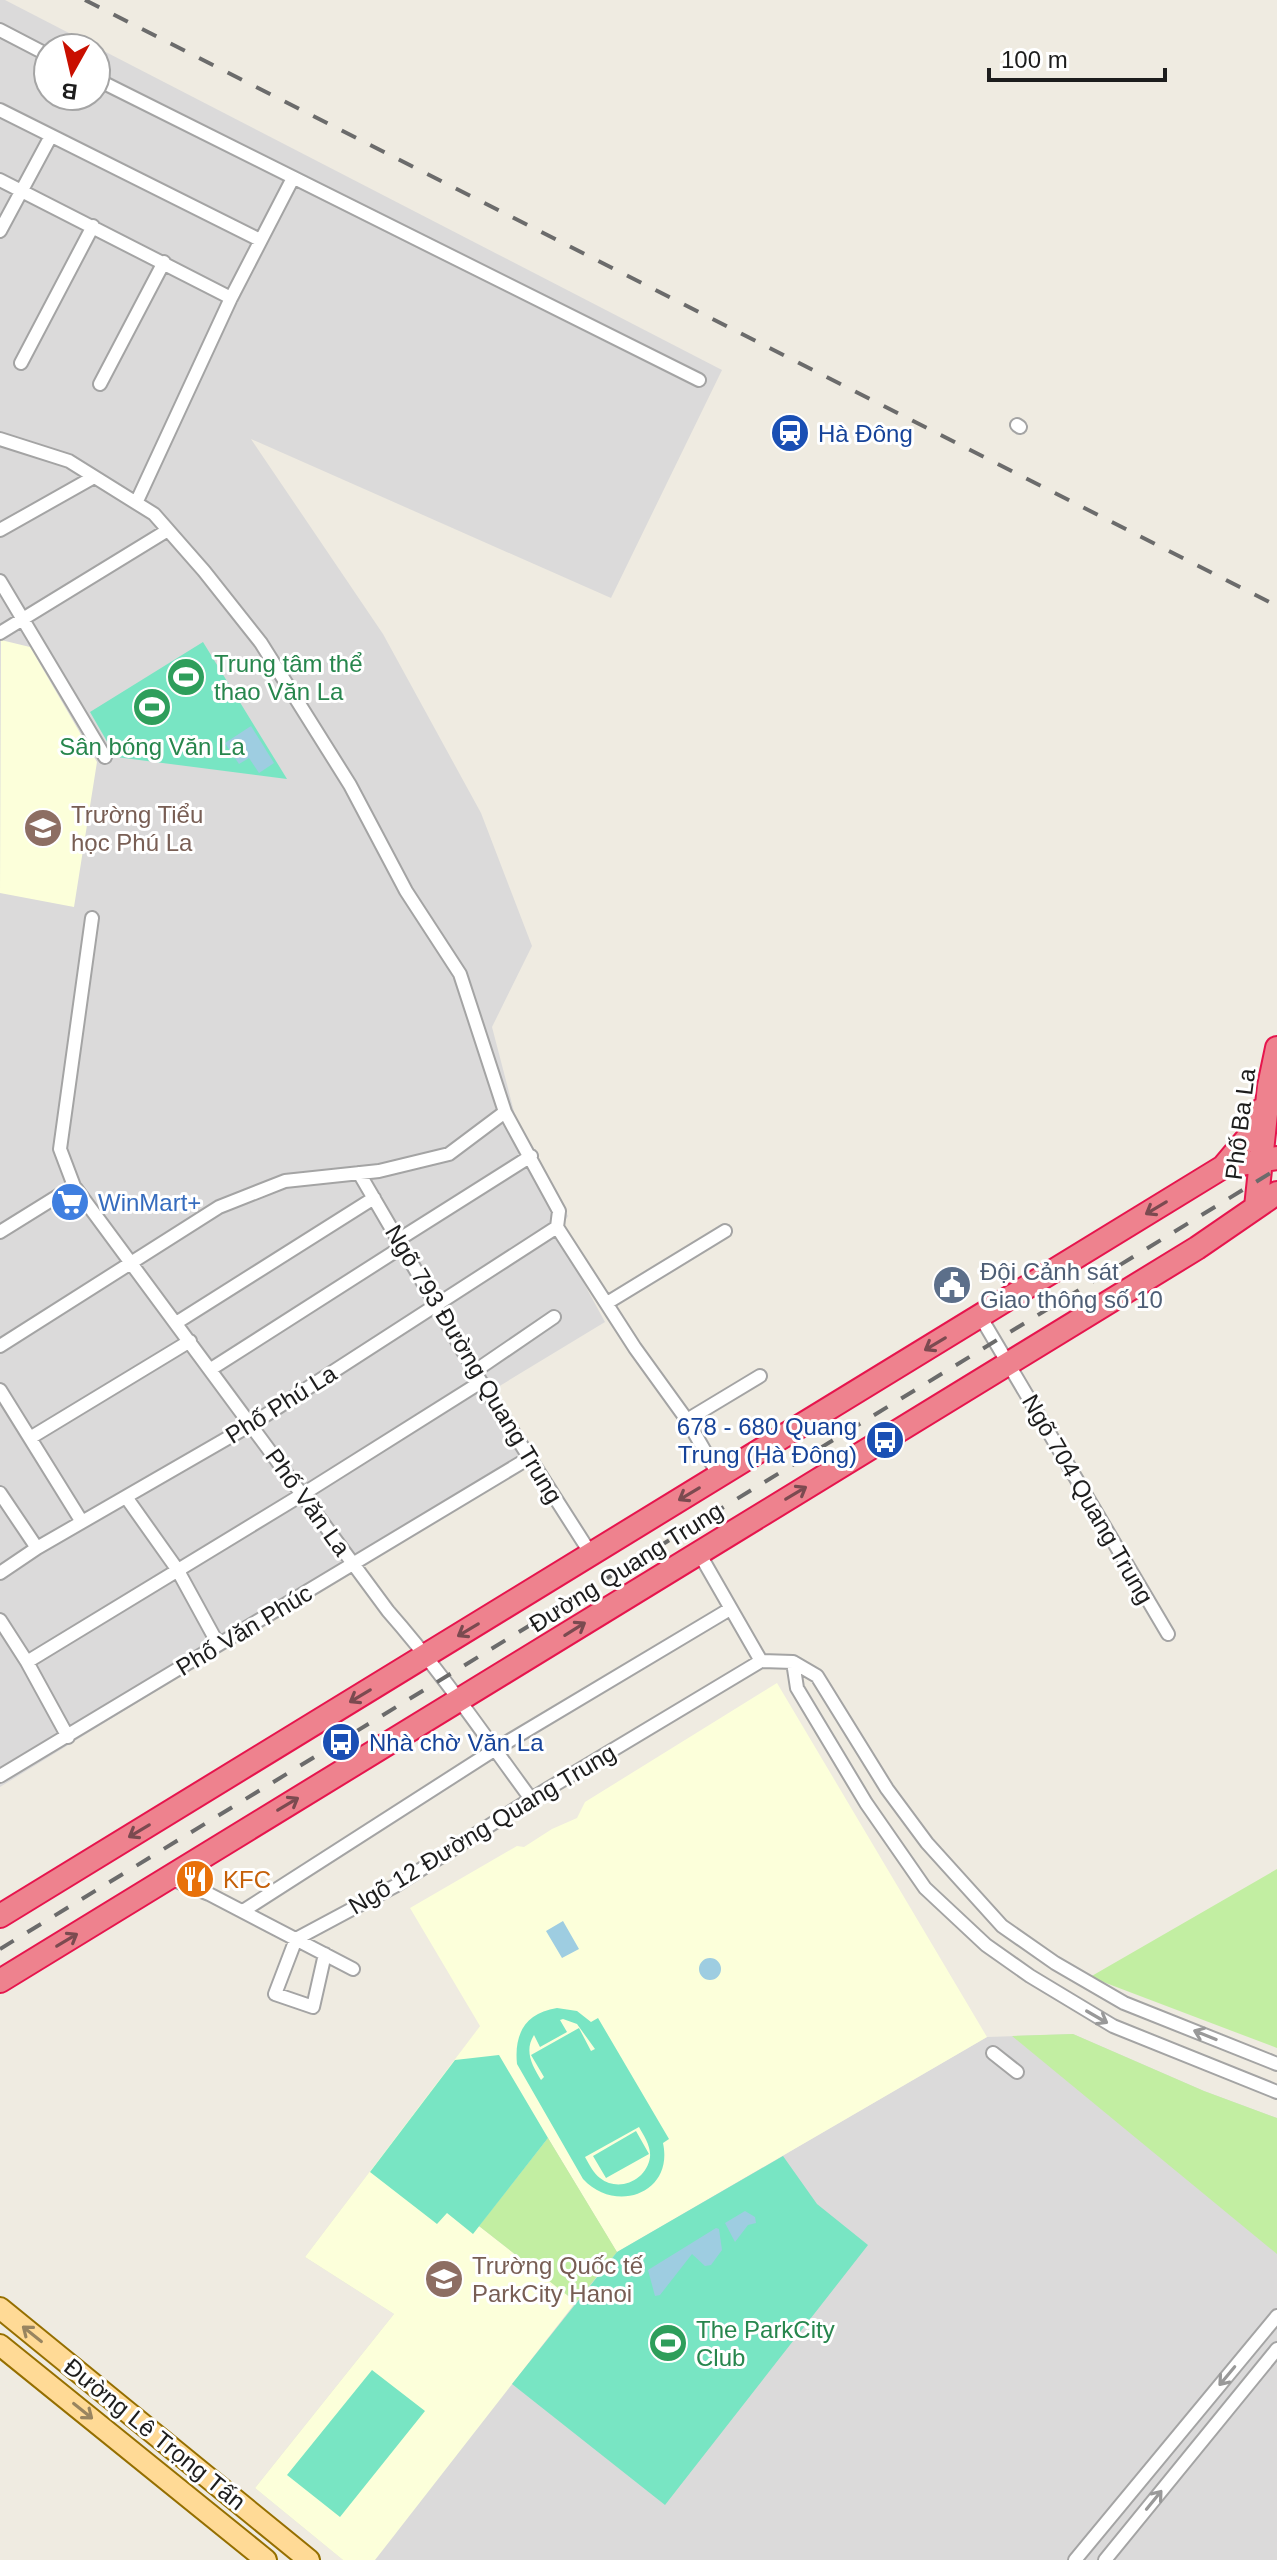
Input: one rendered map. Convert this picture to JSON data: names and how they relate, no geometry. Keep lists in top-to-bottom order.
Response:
{
  "streets": {
    "highway": ["Phố Ba La", "Đường Quang Trung"],
    "main road": ["Đường Lê Trọng Tấn"],
    "street": [
      "Ngõ 793 Đường Quang Trung",
      "Phố Phú La",
      "Ngõ 704 Quang Trung",
      "Phố Văn La",
      "Phố Văn Phúc",
      "Ngõ 12 Đường Quang Trung"
    ]
  },
  "crossings": [
    ["Phố Ba La", "Đường Quang Trung"],
    ["Ngõ 793 Đường Quang Trung", "Phố Phú La"],
    ["Ngõ 793 Đường Quang Trung", "Đường Quang Trung"],
    ["Ngõ 793 Đường Quang Trung", "Phố Văn Phúc"],
    ["Phố Phú La", "Phố Văn La"],
    ["Ngõ 704 Quang Trung", "Đường Quang Trung"],
    ["Phố Văn La", "Đường Quang Trung"],
    ["Phố Văn La", "Phố Văn Phúc"],
    ["Phố Văn La", "Ngõ 12 Đường Quang Trung"]
  ],
  "places": {
    "station": ["Hà Đông"],
    "sports": ["Trung tâm thể thao Văn La", "Sân bóng Văn La", "The ParkCity Club"],
    "school or university": ["Trường Tiểu học Phú La", "Trường Quốc tế ParkCity Hanoi"],
    "supermarket": ["WinMart+"],
    "public building": ["Đội Cảnh sát Giao thông số 10"],
    "bus stop": ["678 - 680 Quang Trung (Hà Đông)", "Nhà chờ Văn La"],
    "restaurant": ["KFC"]
  },
  "scale_bar": "100 m",
  "north": "bottom"
}
